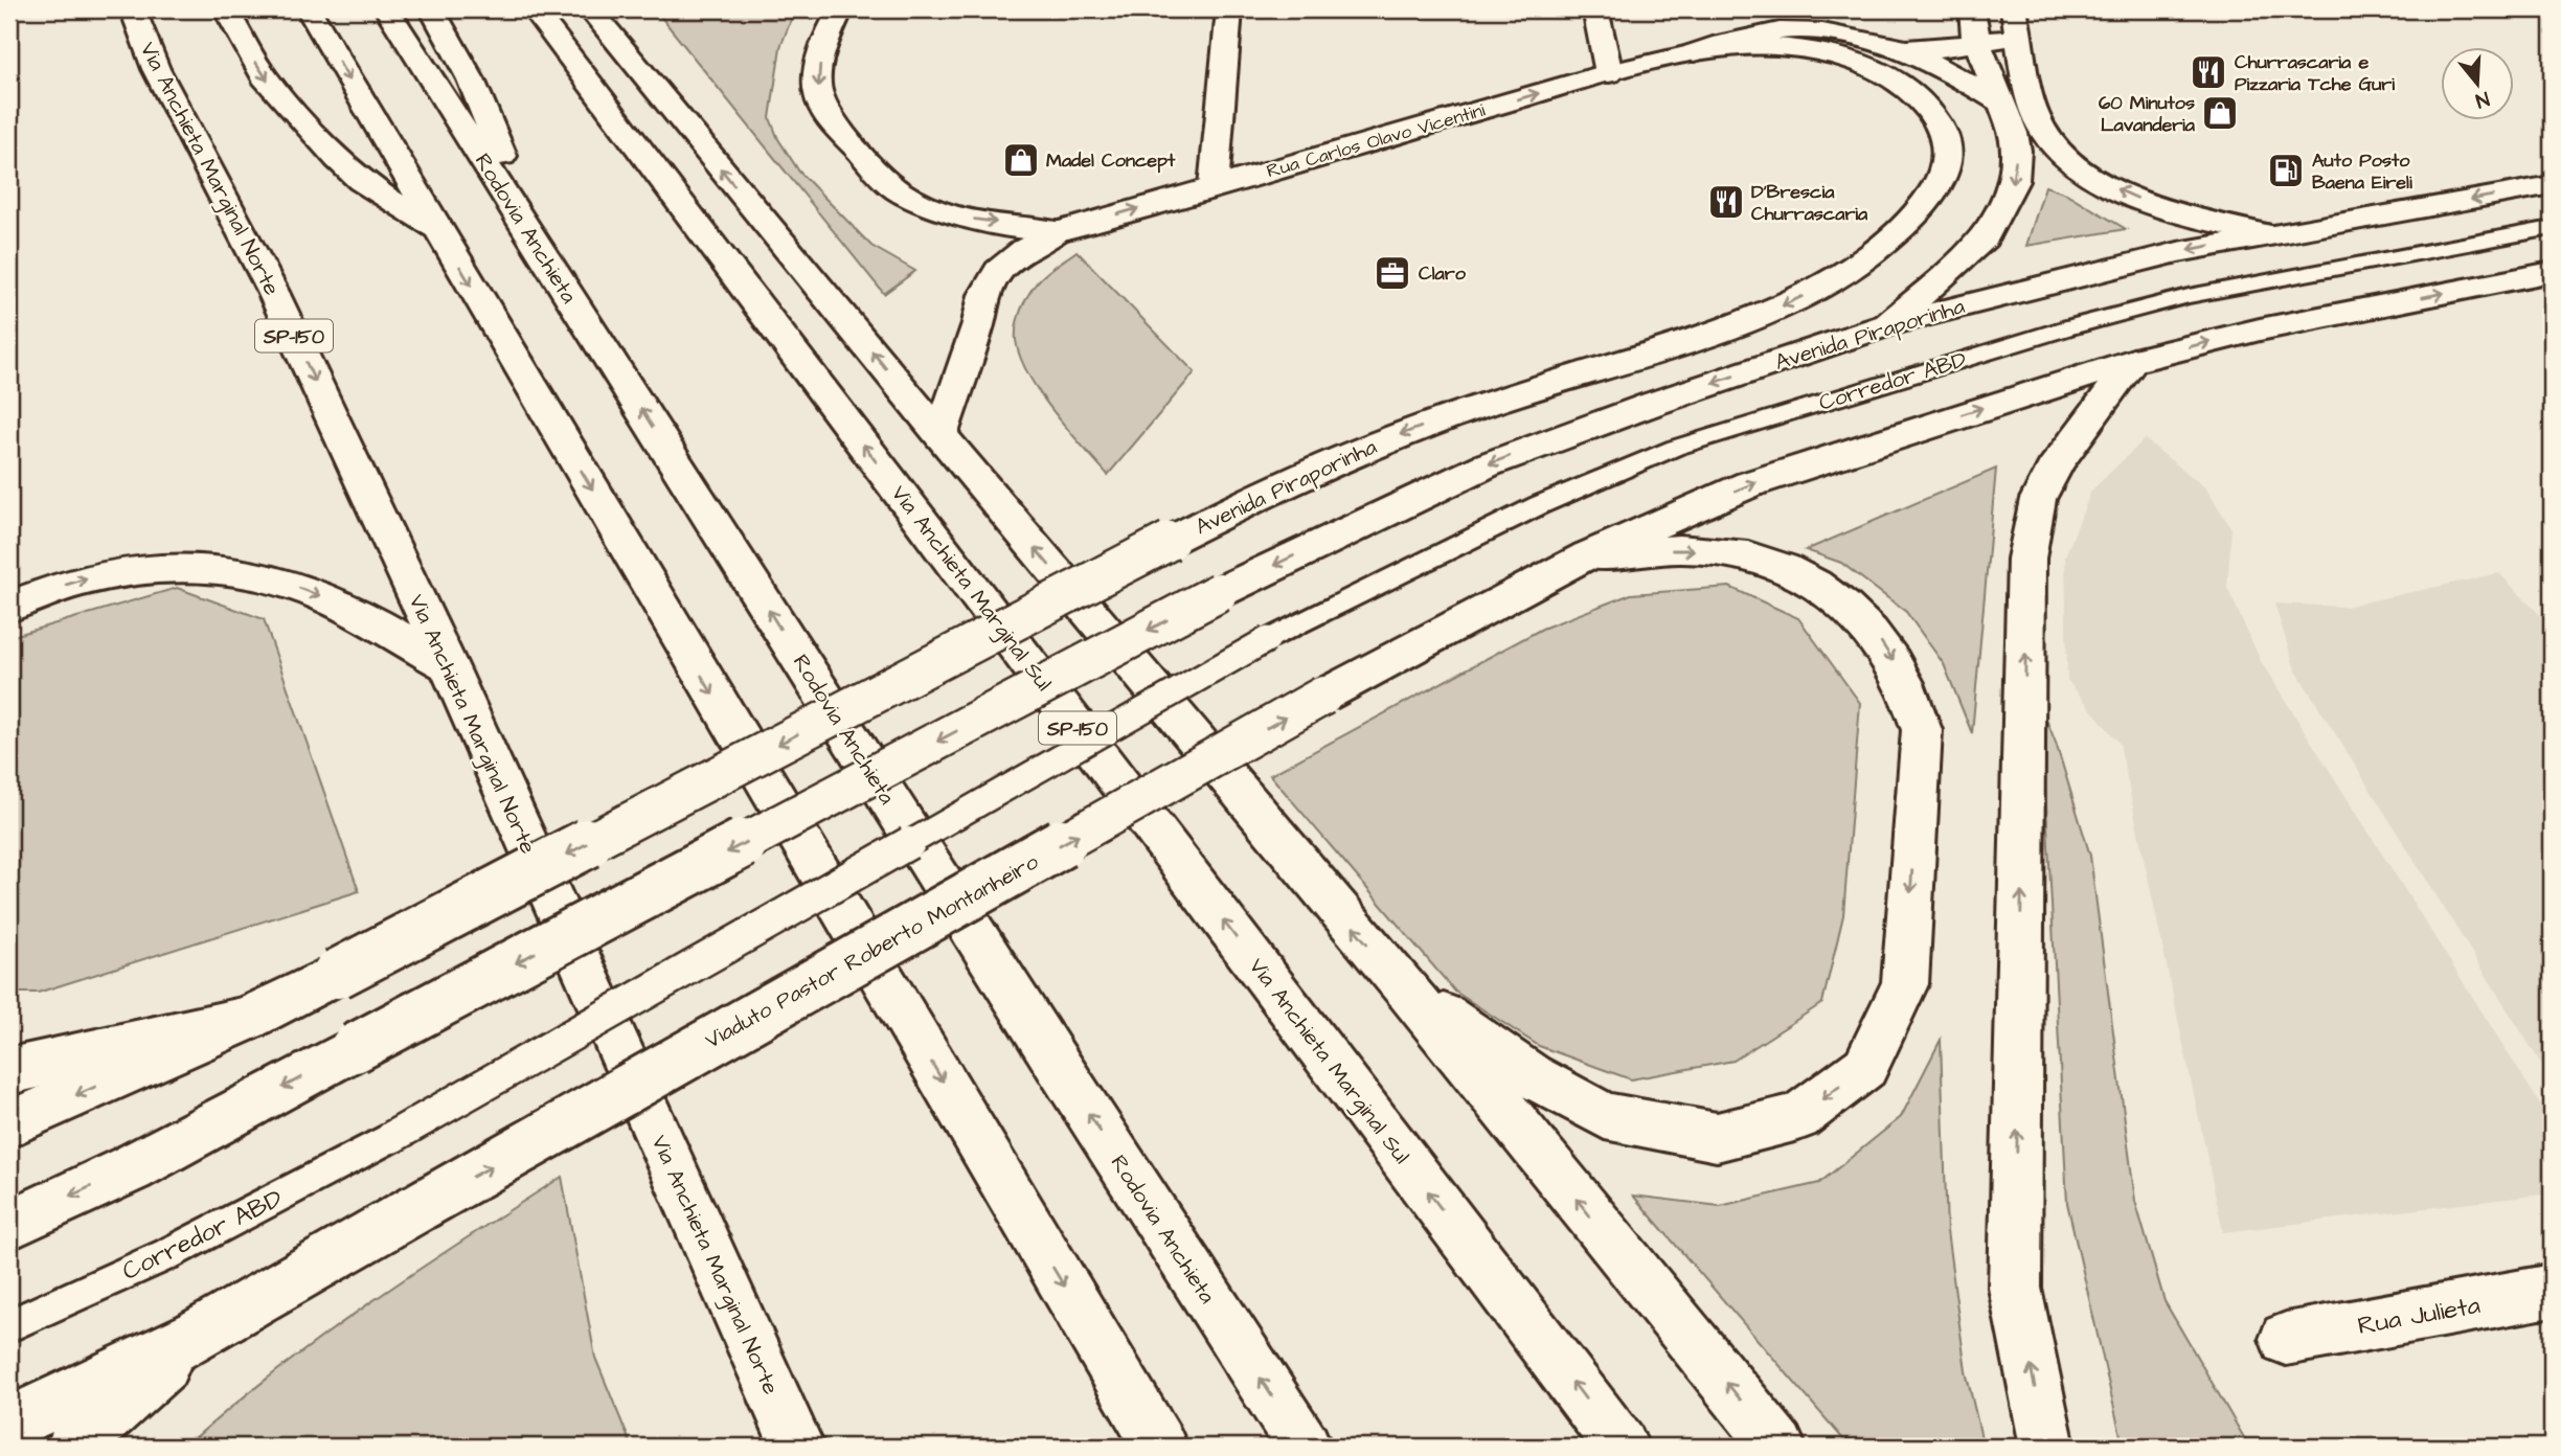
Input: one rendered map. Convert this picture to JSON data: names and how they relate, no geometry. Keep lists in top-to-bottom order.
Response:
{
  "streets": {
    "main road": [
      "Rua Carlos Olavo Vicentini",
      "Via Anchieta Marginal Norte",
      "Rodovia Anchieta",
      "Avenida Piraporinha",
      "SP-150",
      "Via Anchieta Marginal Sul",
      "Viaduto Pastor Roberto Montanheiro",
      "Rua Julieta"
    ],
    "lane": ["Corredor ABD"]
  },
  "crossings": [
    ["Rua Carlos Olavo Vicentini", "Avenida Piraporinha"]
  ],
  "one_way": ["Rua Carlos Olavo Vicentini", "Viaduto Pastor Roberto Montanheiro"],
  "places": {
    "restaurant": ["Churrascaria e Pizzaria Tche Guri", "D’Brescia Churrascaria"],
    "shop": ["60 Minutos Lavanderia", "Madel Concept"],
    "fuel station": ["Auto Posto Baena Eireli"],
    "office": ["Claro"]
  },
  "north": "bottom"
}
